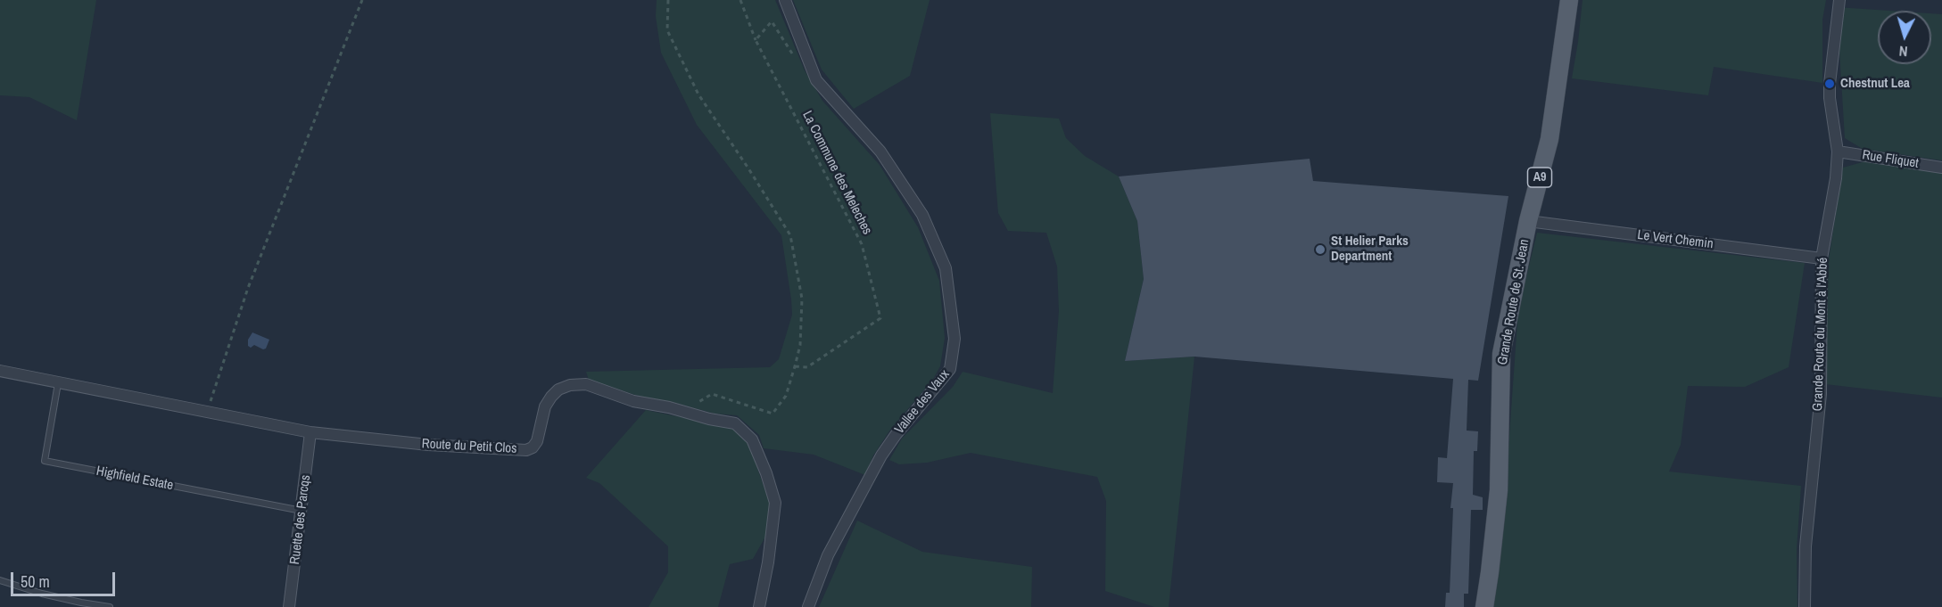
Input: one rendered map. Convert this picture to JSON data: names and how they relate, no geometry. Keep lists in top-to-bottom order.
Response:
{
  "streets": {
    "main road": ["A9", "Grande Route de St. Jean"],
    "street": [
      "Rue Fliquet",
      "Le Vert Chemin",
      "Grande Route du Mont à l'Abbé",
      "Vallee des Vaux",
      "Route du Petit Clos",
      "Ruette des Parcqs"
    ],
    "lane": ["Highfield Estate"],
    "path": ["La Commune des Meleches"]
  },
  "crossings": [
    ["Rue Fliquet", "Grande Route du Mont à l'Abbé"],
    ["Le Vert Chemin", "Grande Route de St. Jean"],
    ["Le Vert Chemin", "Grande Route du Mont à l'Abbé"],
    ["Route du Petit Clos", "Highfield Estate"],
    ["Route du Petit Clos", "Ruette des Parcqs"],
    ["Highfield Estate", "Ruette des Parcqs"]
  ],
  "places": ["Chestnut Lea", "St Helier Parks Department"],
  "scale_bar": "50 m",
  "north": "bottom"
}
